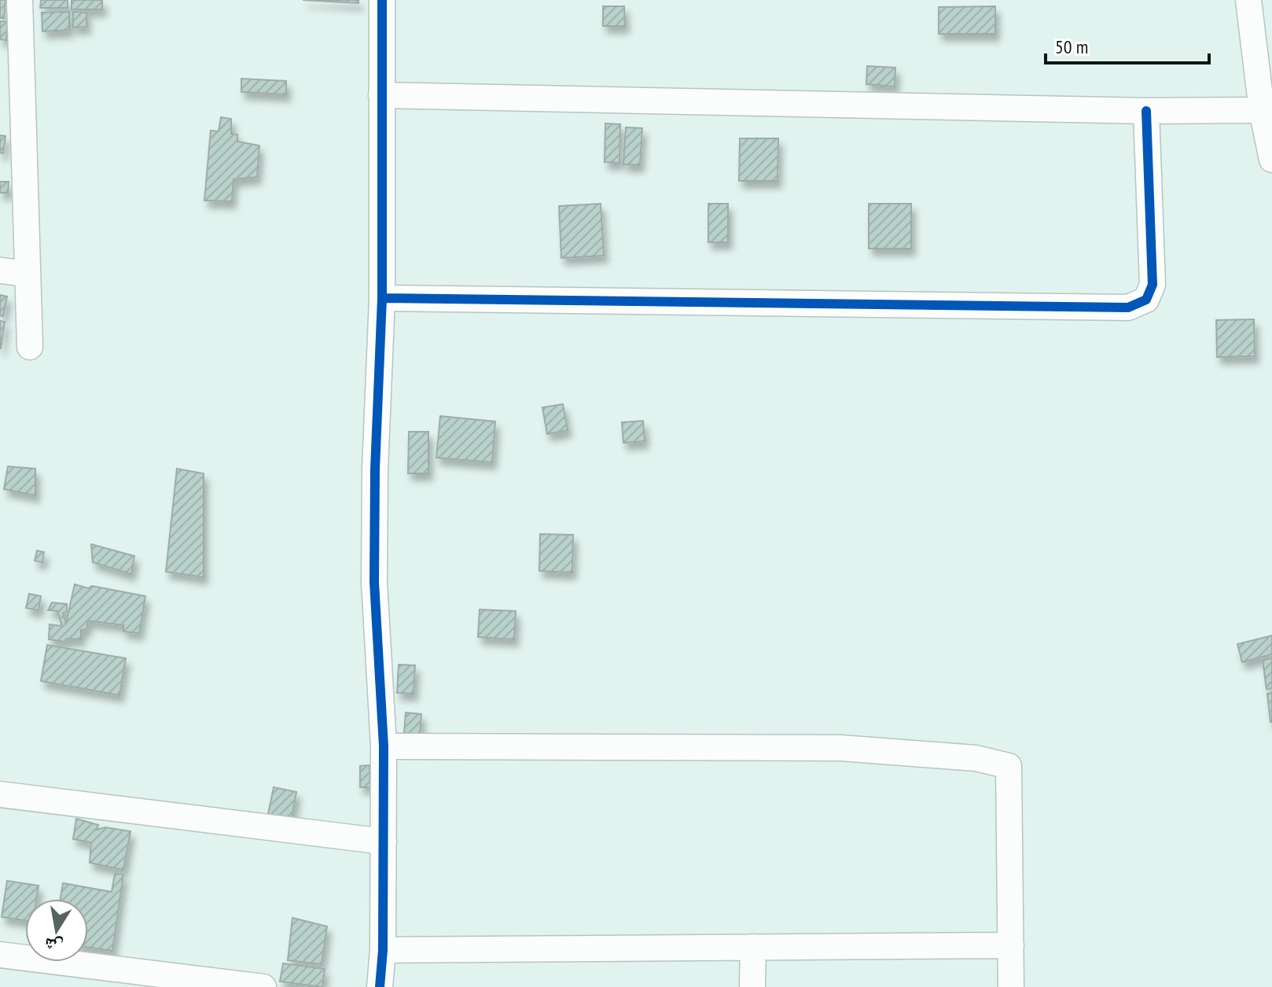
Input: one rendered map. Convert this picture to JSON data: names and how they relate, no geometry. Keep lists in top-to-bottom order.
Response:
{
  "scale_bar": "50 m",
  "north": "bottom"
}
